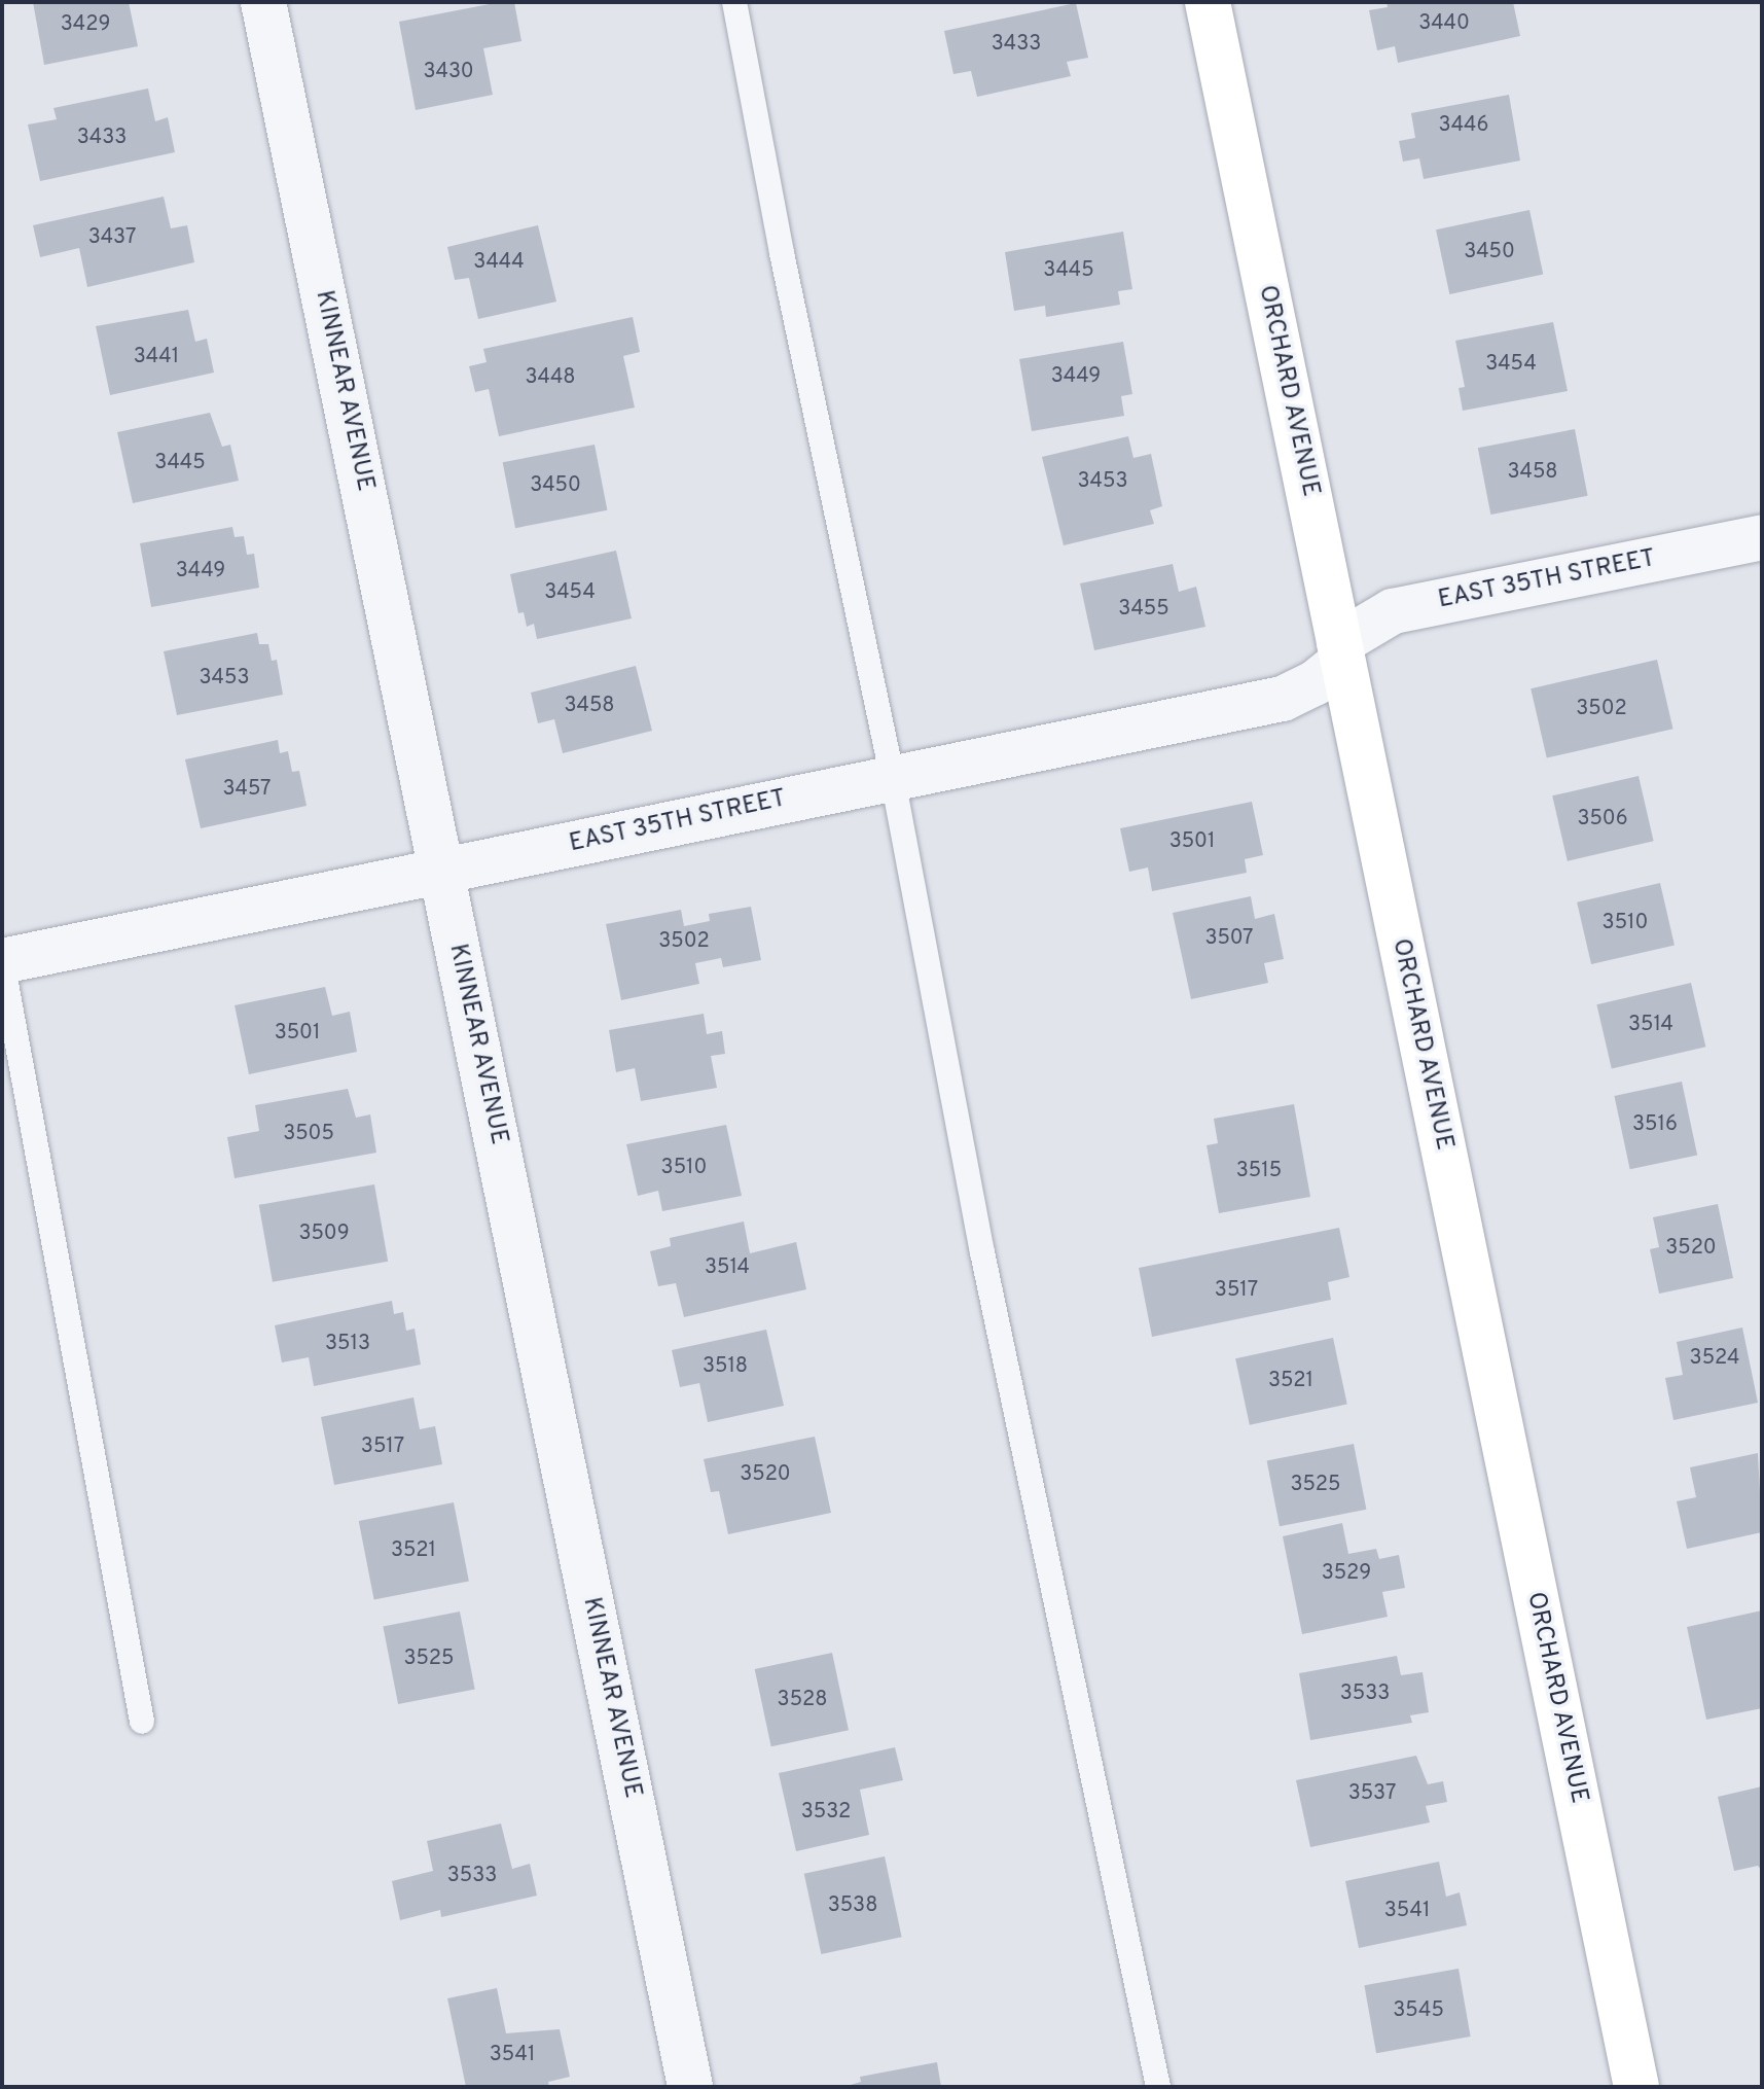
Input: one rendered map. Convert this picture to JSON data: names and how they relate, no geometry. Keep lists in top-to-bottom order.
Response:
{
  "streets": {
    "street": ["KINNEAR AVENUE", "ORCHARD AVENUE", "EAST 35TH STREET"]
  },
  "crossings": [
    ["KINNEAR AVENUE", "EAST 35TH STREET"],
    ["ORCHARD AVENUE", "EAST 35TH STREET"]
  ],
  "house_numbers": [
    "3440",
    "3429",
    "3433",
    "3430",
    "3446",
    "3433",
    "3437",
    "3450",
    "3444",
    "3445",
    "3441",
    "3454",
    "3449",
    "3448",
    "3445",
    "3458",
    "3453",
    "3450",
    "3449",
    "3454",
    "3455",
    "3453",
    "3458",
    "3502",
    "3457",
    "3506",
    "3501",
    "3510",
    "3507",
    "3502",
    "3514",
    "3501",
    "3516",
    "3505",
    "3510",
    "3515",
    "3509",
    "3520",
    "3514",
    "3517",
    "3513",
    "3524",
    "3518",
    "3521",
    "3517",
    "3520",
    "3525",
    "3521",
    "3529",
    "3525",
    "3533",
    "3528",
    "3537",
    "3532",
    "3533",
    "3538",
    "3541",
    "3545",
    "3541"
  ]
}
